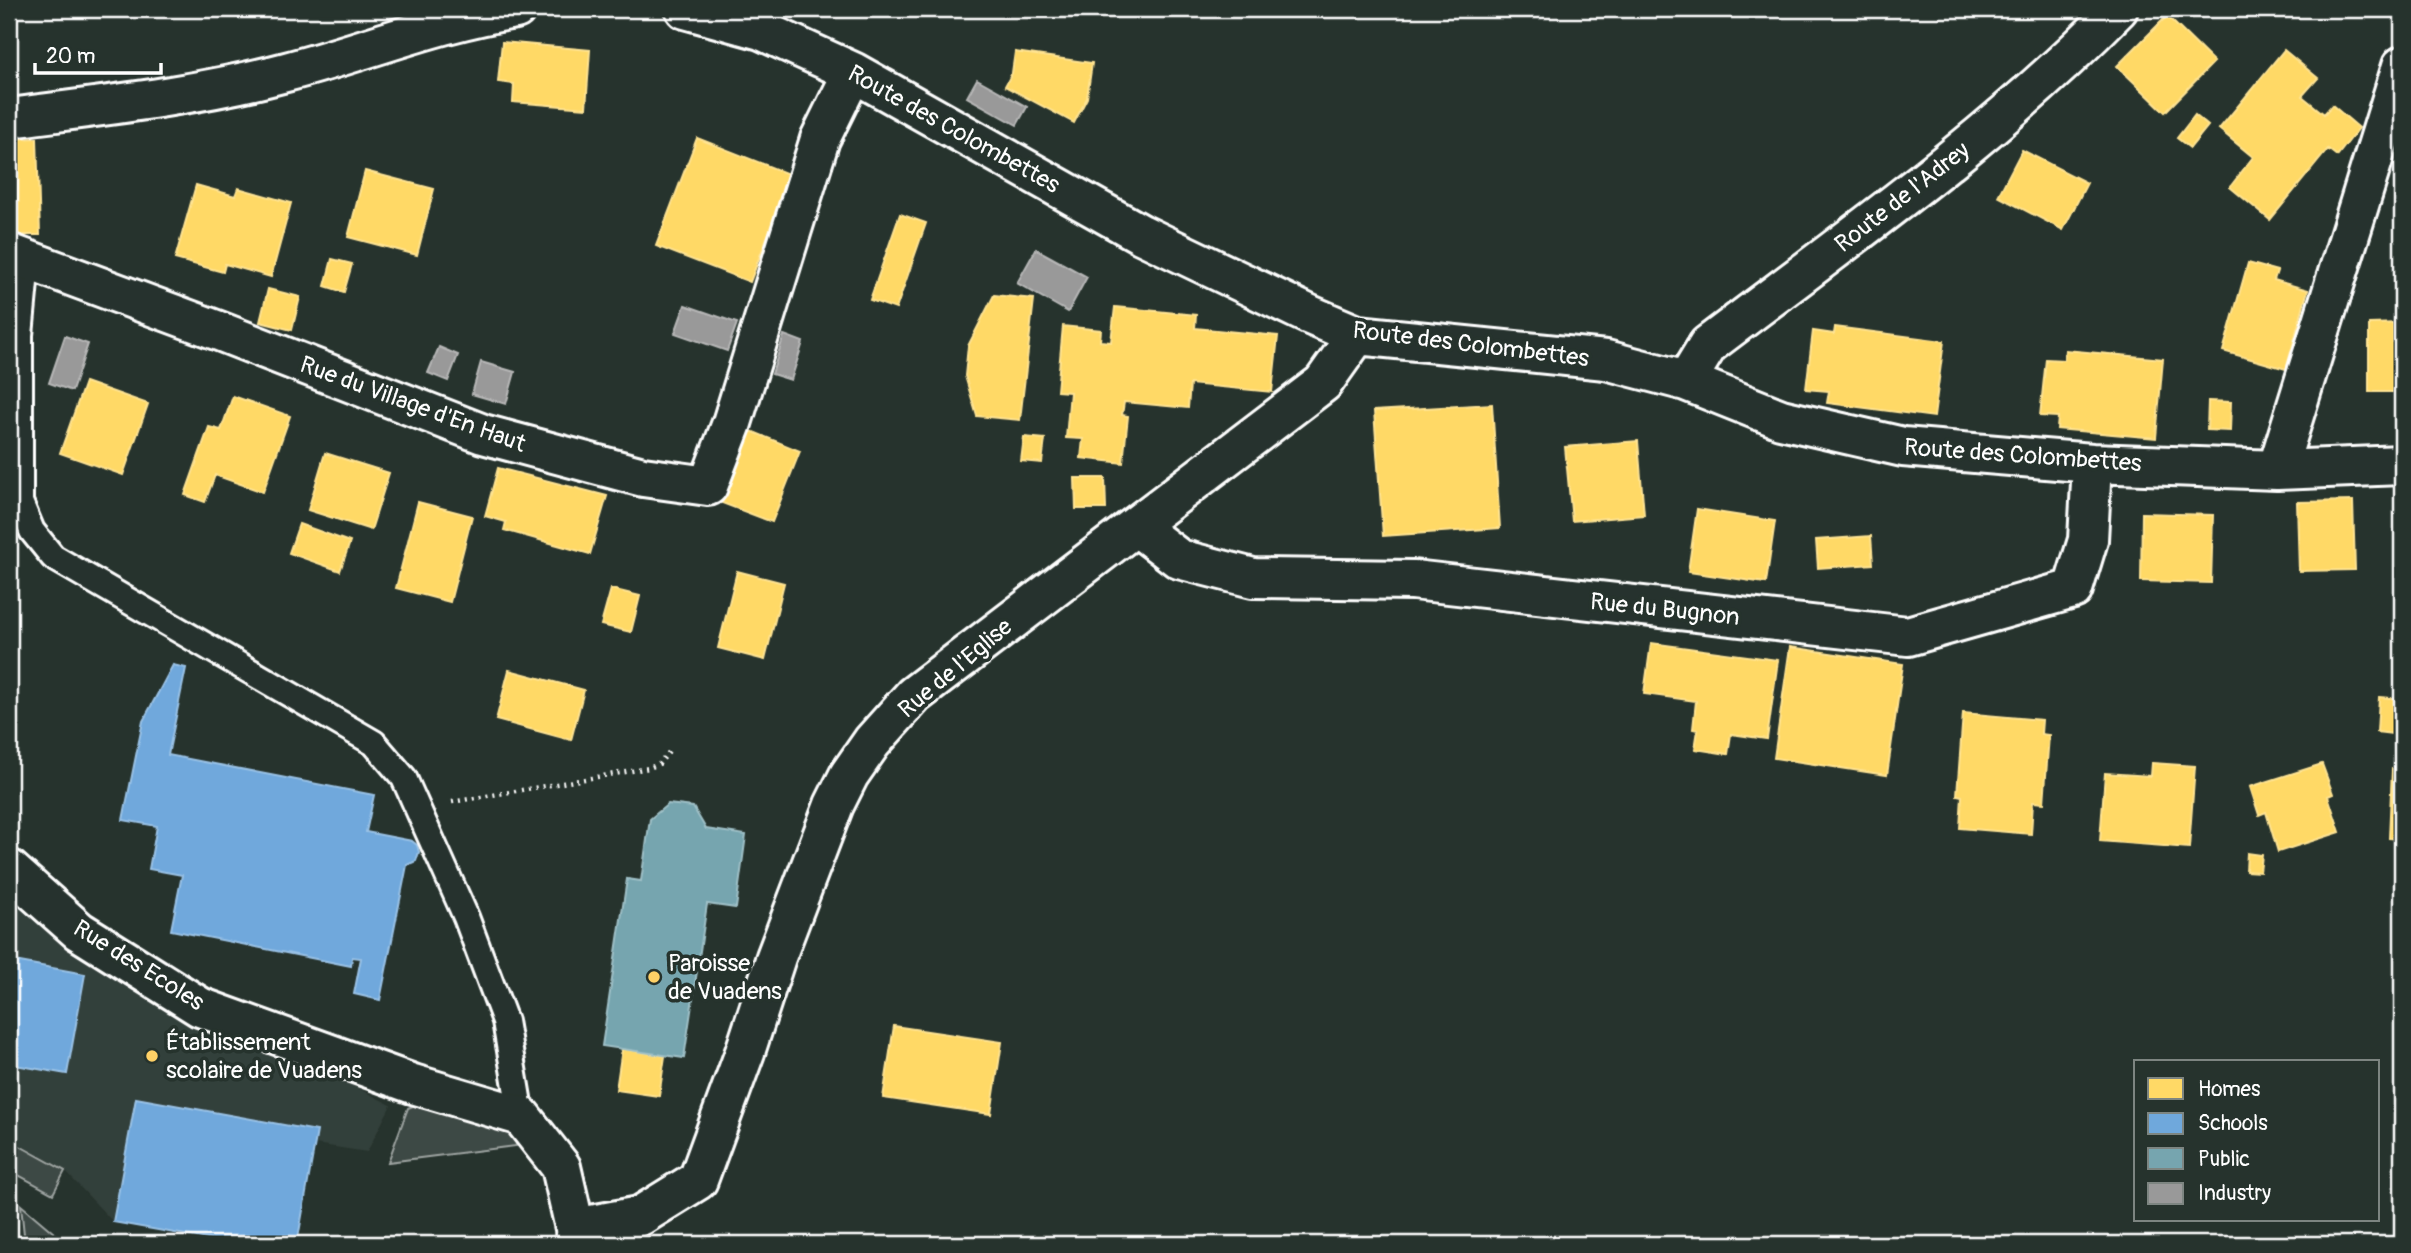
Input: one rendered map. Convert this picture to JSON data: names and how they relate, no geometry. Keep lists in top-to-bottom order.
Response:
{
  "streets": {
    "street": [
      "Route des Colombettes",
      "Route de l'Adrey",
      "Rue du Village d'En Haut",
      "Rue du Bugnon",
      "Rue de l'Eglise",
      "Rue des Ecoles"
    ]
  },
  "crossings": [
    ["Route des Colombettes", "Route de l'Adrey"],
    ["Route des Colombettes", "Rue du Village d'En Haut"],
    ["Route des Colombettes", "Rue du Bugnon"],
    ["Route des Colombettes", "Rue de l'Eglise"],
    ["Rue du Village d'En Haut", "Rue des Ecoles"],
    ["Rue du Bugnon", "Rue de l'Eglise"]
  ],
  "places": ["Paroisse de Vuadens", "Établissement scolaire de Vuadens"],
  "legend": [
    "Homes",
    "Schools",
    "Public",
    "Industry"
  ],
  "scale_bar": "20 m"
}
